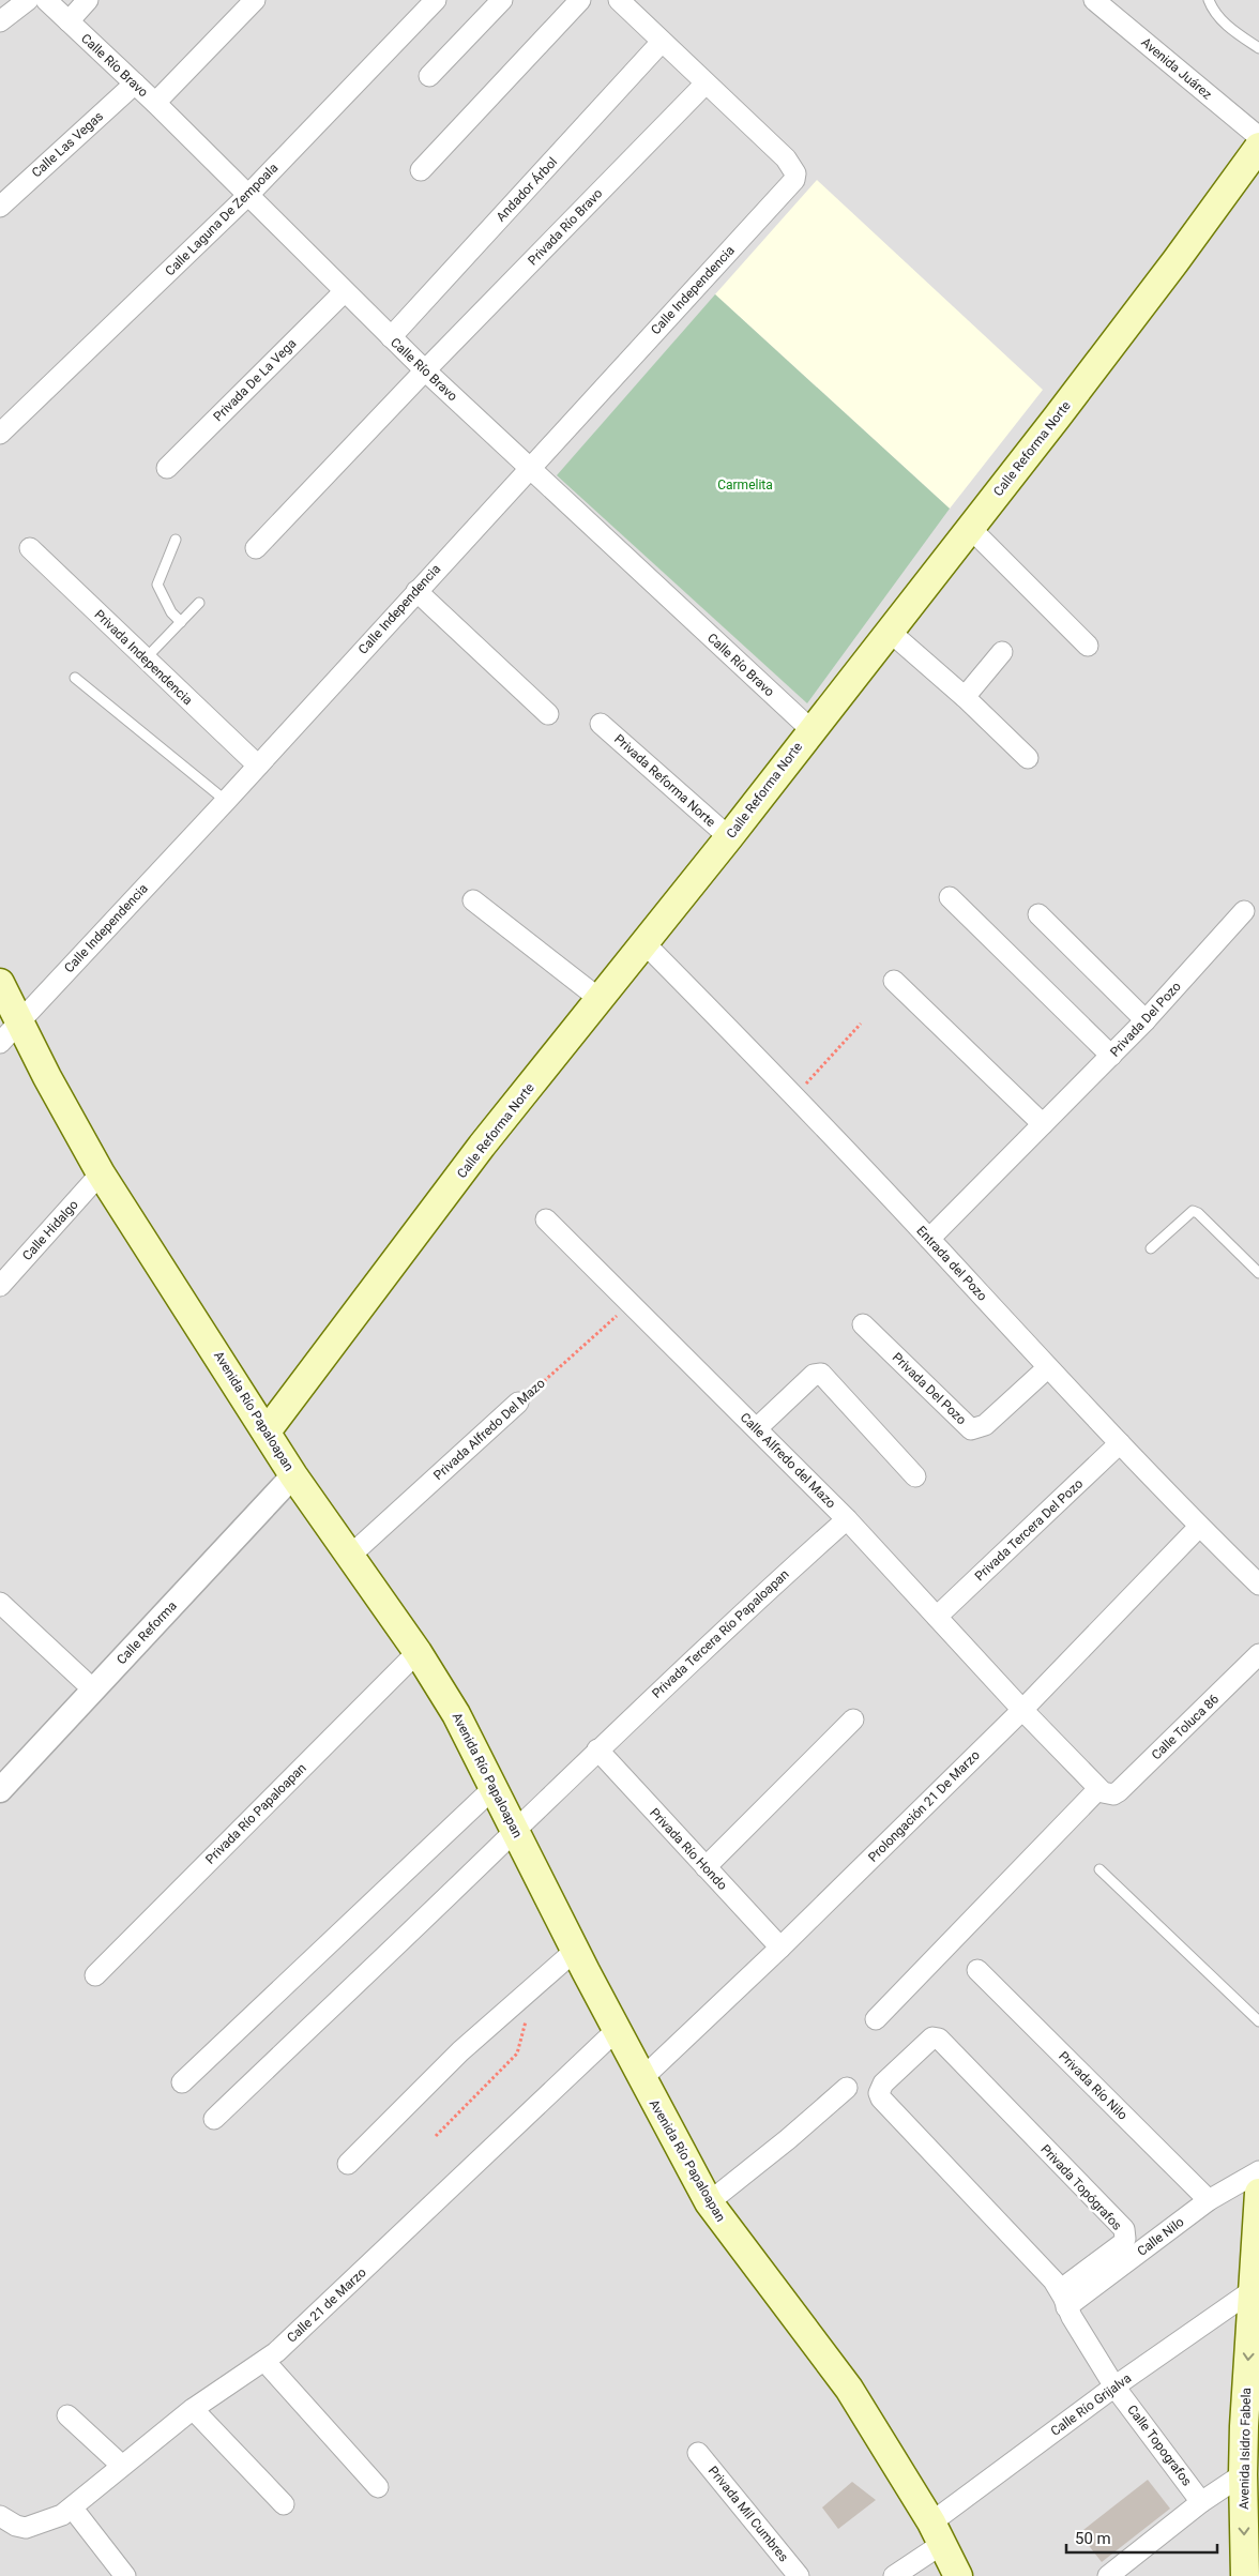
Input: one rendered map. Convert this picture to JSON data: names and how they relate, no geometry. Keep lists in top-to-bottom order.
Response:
{
  "streets": {
    "main road": ["Calle Reforma Norte", "Avenida Río Papaloapan", "Avenida Isidro Fabela"],
    "street": [
      "Calle Río Bravo",
      "Avenida Juárez",
      "Calle Las Vegas",
      "Andador Árbol",
      "Calle Laguna De Zempoala",
      "Privada Río Bravo",
      "Calle Independencia",
      "Privada De La Vega",
      "Privada Independencia",
      "Privada Reforma Norte",
      "Privada Del Pozo",
      "Calle Hidalgo",
      "Entrada del Pozo",
      "Privada Alfredo Del Mazo",
      "Calle Alfredo del Mazo",
      "Privada Tercera Del Pozo",
      "Calle Reforma",
      "Privada Tercera Río Papaloapan",
      "Calle Toluca 86",
      "Prolongación 21 De Marzo",
      "Privada Río Papaloapan",
      "Privada Río Hondo",
      "Privada Río Nilo",
      "Privada Topógrafos",
      "Calle Nilo",
      "Calle 21 de Marzo",
      "Calle Río Grijalva",
      "Calle Topografos",
      "Privada Mil Cumbres"
    ]
  },
  "crossings": [
    ["Calle Río Bravo", "Calle Las Vegas"],
    ["Calle Río Bravo", "Andador Árbol"],
    ["Calle Río Bravo", "Calle Laguna De Zempoala"],
    ["Calle Río Bravo", "Privada Río Bravo"],
    ["Calle Río Bravo", "Calle Independencia"],
    ["Calle Río Bravo", "Privada De La Vega"],
    ["Calle Río Bravo", "Calle Reforma Norte"],
    ["Privada Río Bravo", "Calle Independencia"],
    ["Calle Independencia", "Privada Independencia"],
    ["Calle Independencia", "Avenida Río Papaloapan"],
    ["Calle Reforma Norte", "Privada Reforma Norte"],
    ["Calle Reforma Norte", "Entrada del Pozo"],
    ["Calle Reforma Norte", "Avenida Río Papaloapan"],
    ["Privada Del Pozo", "Entrada del Pozo"],
    ["Calle Hidalgo", "Avenida Río Papaloapan"],
    ["Entrada del Pozo", "Privada Tercera Del Pozo"],
    ["Entrada del Pozo", "Prolongación 21 De Marzo"],
    ["Avenida Río Papaloapan", "Privada Alfredo Del Mazo"],
    ["Avenida Río Papaloapan", "Calle Reforma"],
    ["Avenida Río Papaloapan", "Privada Tercera Río Papaloapan"],
    ["Avenida Río Papaloapan", "Prolongación 21 De Marzo"],
    ["Avenida Río Papaloapan", "Privada Río Papaloapan"],
    ["Avenida Río Papaloapan", "Calle 21 de Marzo"],
    ["Avenida Río Papaloapan", "Calle Río Grijalva"],
    ["Privada Alfredo Del Mazo", "Calle Alfredo del Mazo"],
    ["Calle Alfredo del Mazo", "Privada Tercera Del Pozo"],
    ["Calle Alfredo del Mazo", "Privada Tercera Río Papaloapan"],
    ["Calle Alfredo del Mazo", "Calle Toluca 86"],
    ["Calle Alfredo del Mazo", "Prolongación 21 De Marzo"],
    ["Privada Tercera Río Papaloapan", "Privada Río Hondo"],
    ["Prolongación 21 De Marzo", "Privada Río Hondo"],
    ["Privada Río Nilo", "Calle Nilo"],
    ["Privada Topógrafos", "Calle Nilo"],
    ["Privada Topógrafos", "Calle Topografos"],
    ["Calle Nilo", "Calle Topografos"],
    ["Calle Río Grijalva", "Calle Topografos"],
    ["Calle Río Grijalva", "Avenida Isidro Fabela"]
  ],
  "one_way": ["Avenida Isidro Fabela"],
  "parks": ["Carmelita"],
  "scale_bar": "50 m"
}
